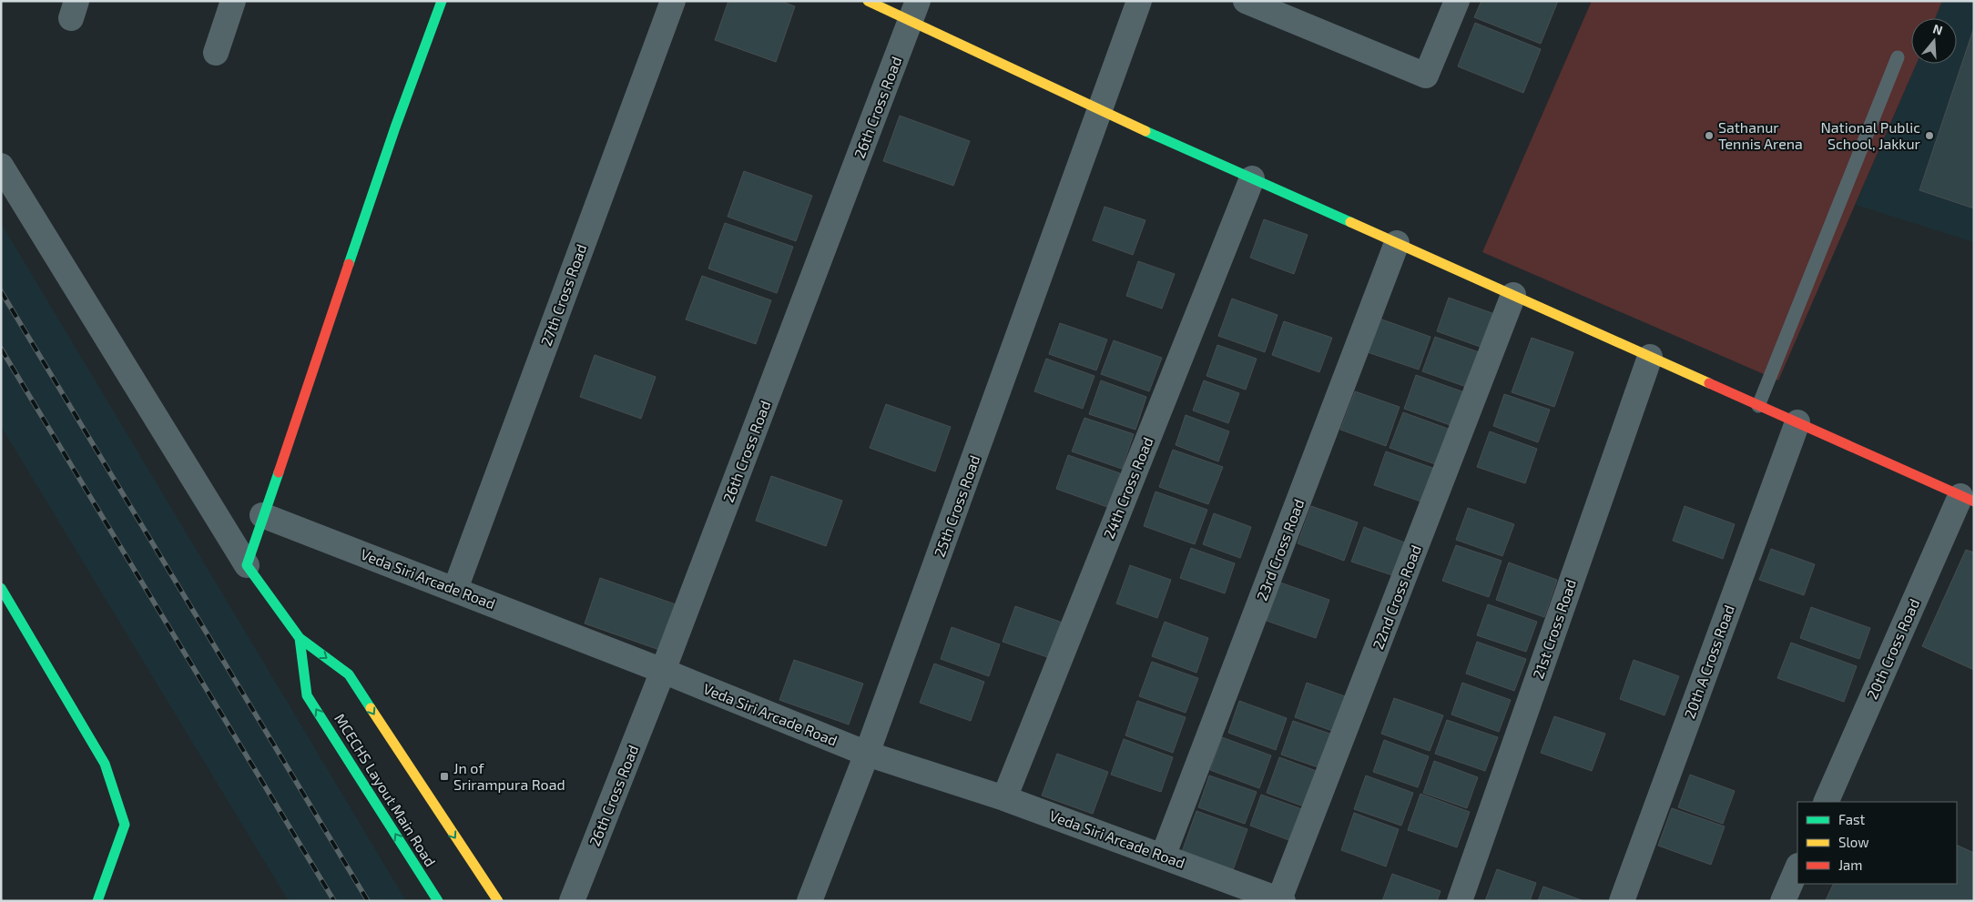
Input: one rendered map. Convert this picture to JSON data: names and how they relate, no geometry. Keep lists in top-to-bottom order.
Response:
{
  "streets": {
    "street": [
      "26th Cross Road",
      "27th Cross Road",
      "24th Cross Road",
      "25th Cross Road",
      "23rd Cross Road",
      "Veda Siri Arcade Road",
      "22nd Cross Road",
      "21st Cross Road",
      "20th Cross Road",
      "20th A Cross Road",
      "MCECHS Layout Main Road"
    ]
  },
  "crossings": [
    ["26th Cross Road", "Veda Siri Arcade Road"],
    ["27th Cross Road", "Veda Siri Arcade Road"],
    ["24th Cross Road", "Veda Siri Arcade Road"],
    ["25th Cross Road", "Veda Siri Arcade Road"],
    ["23rd Cross Road", "Veda Siri Arcade Road"],
    ["Veda Siri Arcade Road", "22nd Cross Road"]
  ],
  "places": {
    "other": ["Sathanur Tennis Arena", "National Public School, Jakkur"],
    "transit": ["Jn of Srirampura Road"]
  },
  "legend": ["Fast", "Slow", "Jam"],
  "north": "top"
}
